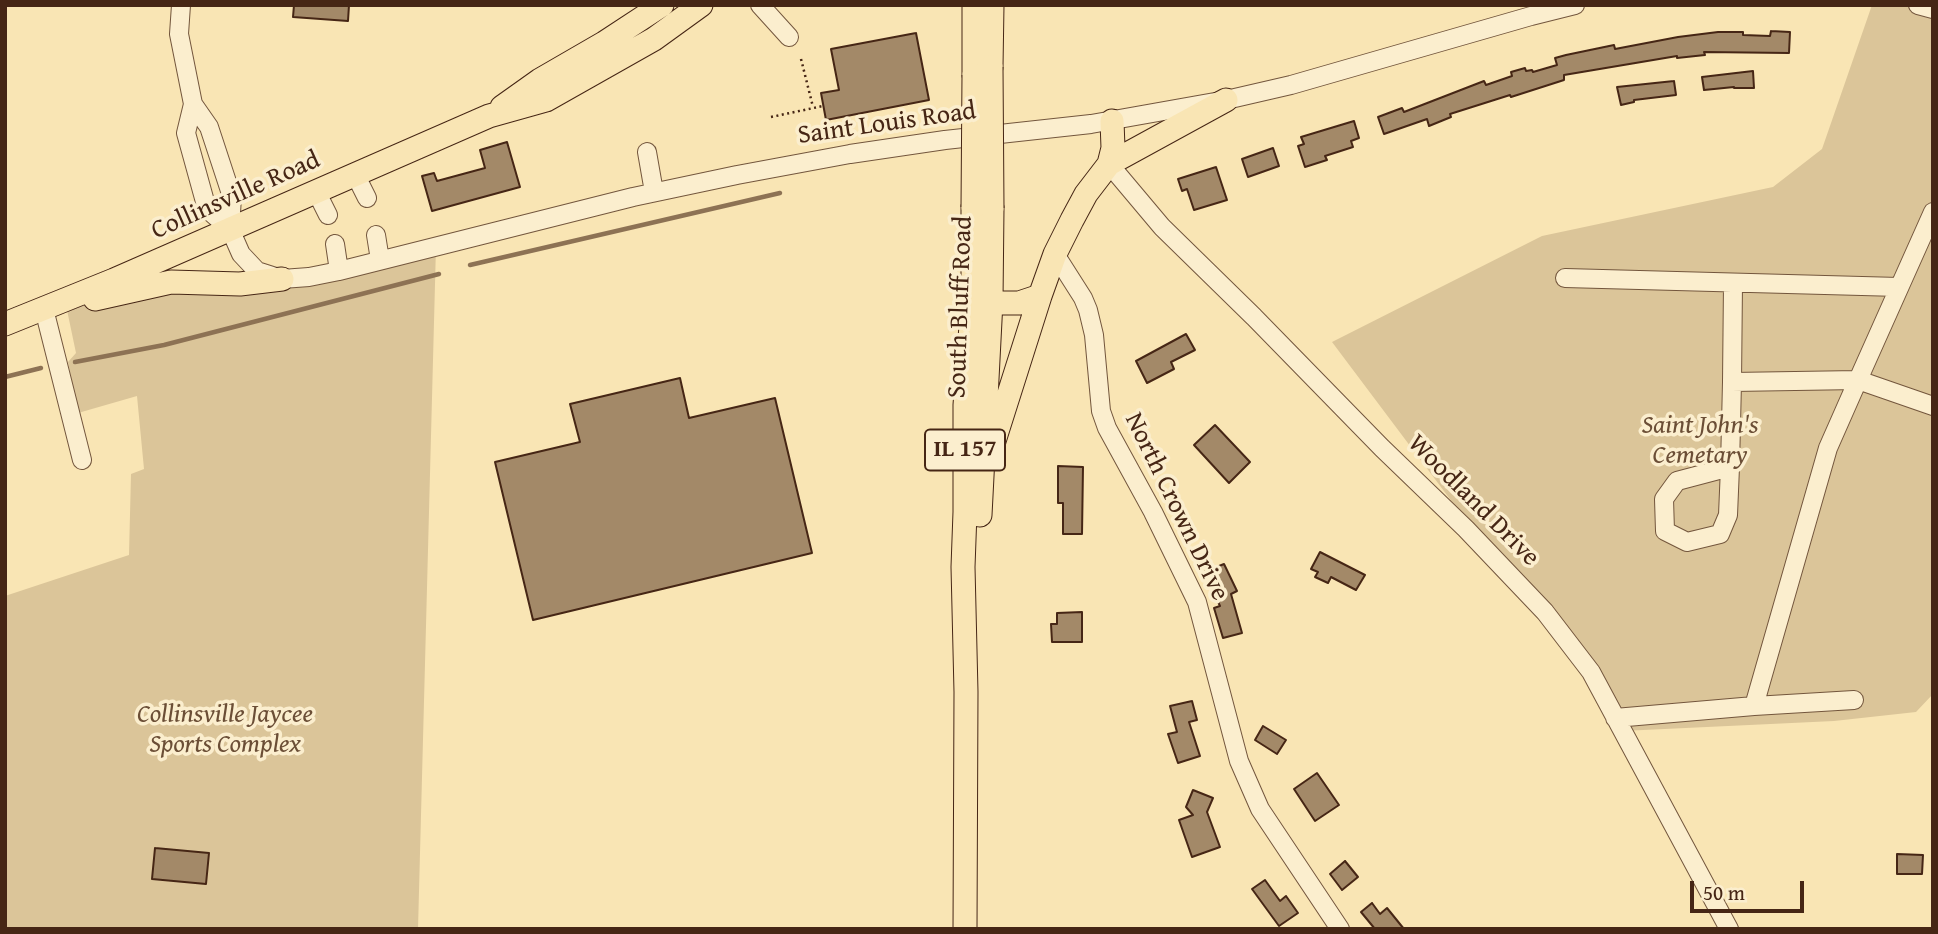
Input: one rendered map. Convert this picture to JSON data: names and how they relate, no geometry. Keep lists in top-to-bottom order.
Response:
{
  "streets": {
    "main road": ["Collinsville Road", "South Bluff Road", "IL 157"],
    "street": ["Saint Louis Road", "Woodland Drive", "North Crown Drive"]
  },
  "parks": ["Saint John's Cemetary", "Collinsville Jaycee Sports Complex"],
  "scale_bar": "50 m"
}
